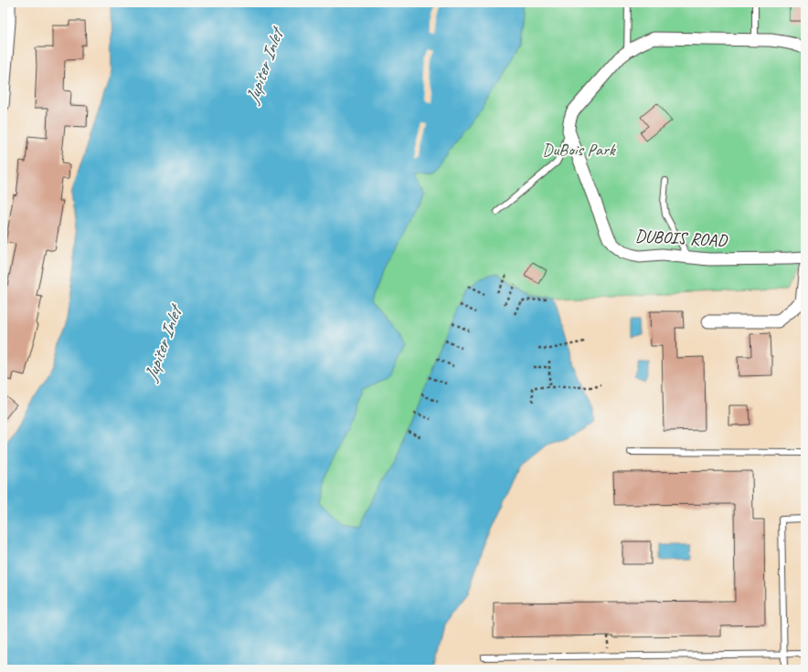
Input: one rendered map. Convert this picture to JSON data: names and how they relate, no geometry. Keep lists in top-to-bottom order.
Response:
{
  "streets": {
    "street": ["DUBOIS ROAD"]
  },
  "water": ["Jupiter Inlet"],
  "parks": ["DuBois Park"]
}
